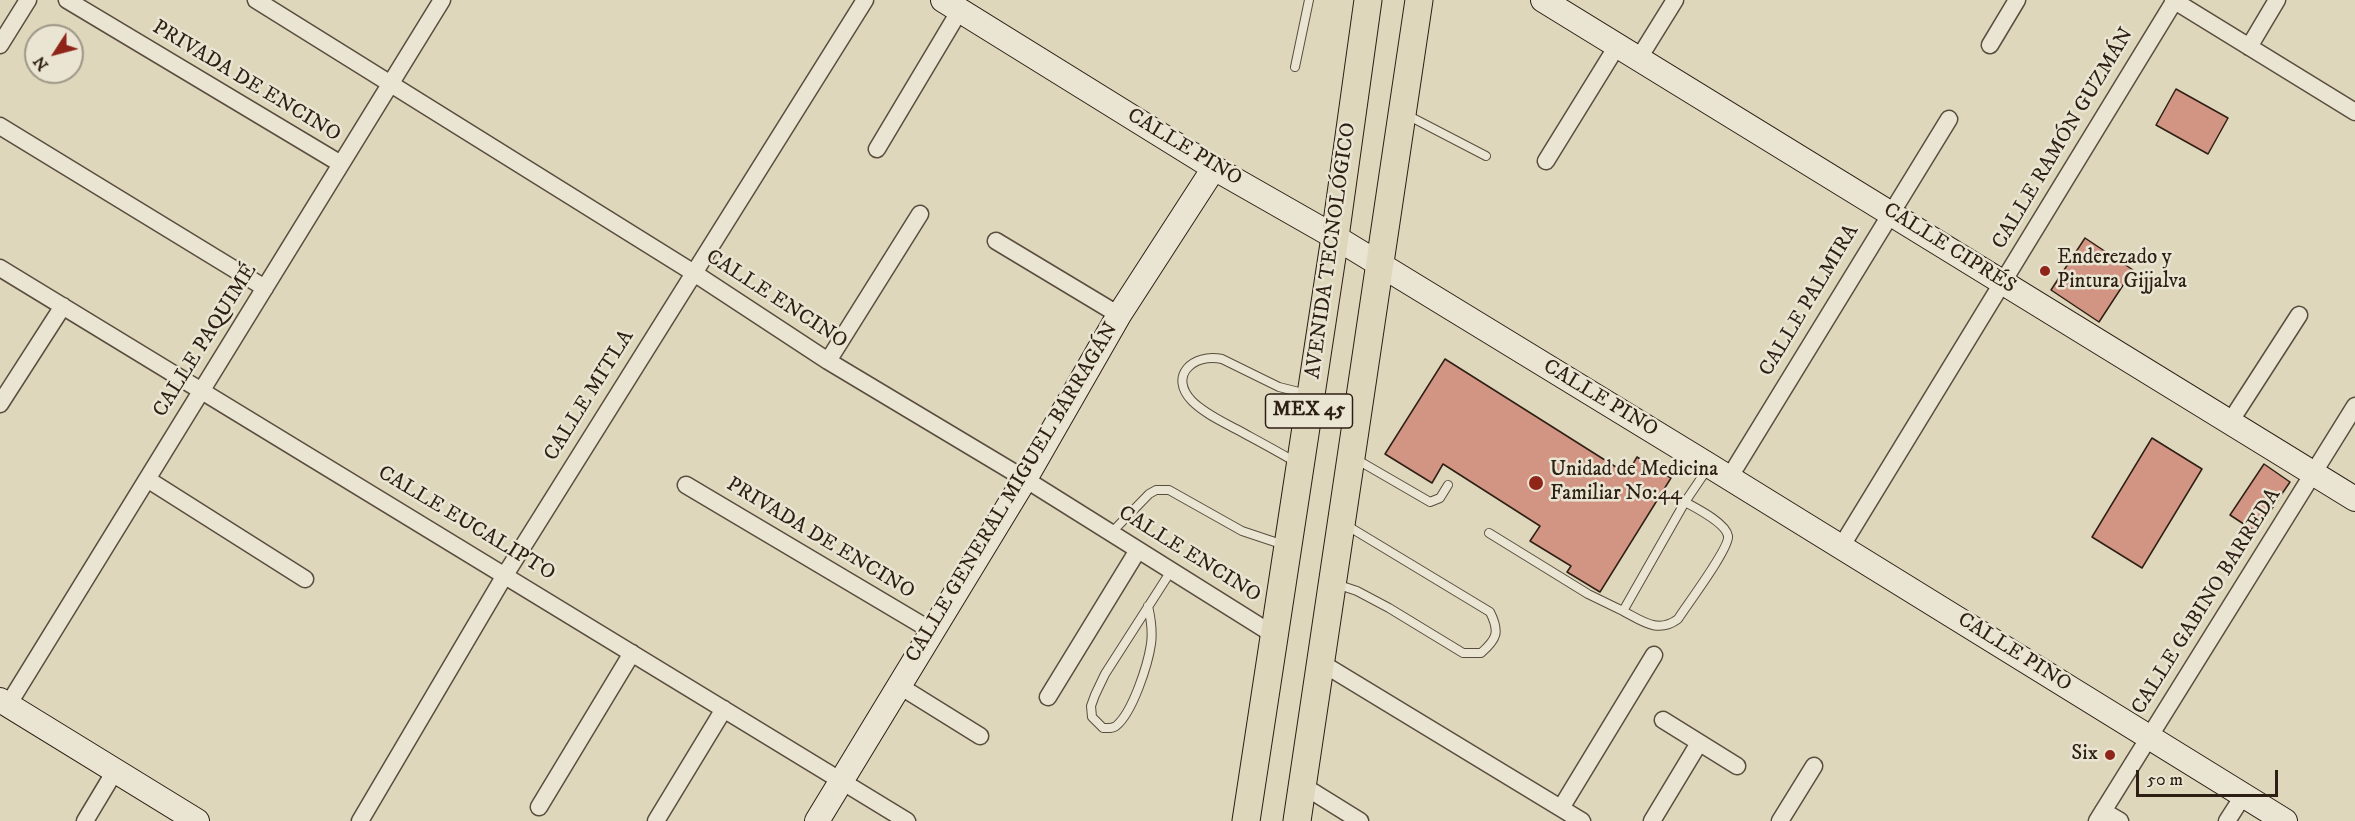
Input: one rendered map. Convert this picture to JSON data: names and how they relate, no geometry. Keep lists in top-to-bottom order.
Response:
{
  "streets": {
    "main road": ["AVENIDA TECNOLÓGICO", "MEX 45"],
    "street": [
      "PRIVADA DE ENCINO",
      "CALLE RAMÓN GUZMÁN",
      "CALLE PINO",
      "CALLE CIPRÉS",
      "CALLE ENCINO",
      "CALLE PALMIRA",
      "CALLE PAQUIMÉ",
      "CALLE MITLA",
      "CALLE GENERAL MIGUEL BARRAGÁN",
      "CALLE EUCALIPTO",
      "CALLE GABINO BARREDA"
    ]
  },
  "crossings": [
    ["PRIVADA DE ENCINO", "CALLE PAQUIMÉ"],
    ["PRIVADA DE ENCINO", "CALLE GENERAL MIGUEL BARRAGÁN"],
    ["CALLE RAMÓN GUZMÁN", "CALLE PINO"],
    ["CALLE RAMÓN GUZMÁN", "CALLE CIPRÉS"],
    ["CALLE PINO", "AVENIDA TECNOLÓGICO"],
    ["CALLE PINO", "CALLE PALMIRA"],
    ["CALLE PINO", "MEX 45"],
    ["CALLE PINO", "CALLE GENERAL MIGUEL BARRAGÁN"],
    ["CALLE PINO", "CALLE GABINO BARREDA"],
    ["CALLE CIPRÉS", "CALLE PALMIRA"],
    ["CALLE CIPRÉS", "CALLE GABINO BARREDA"],
    ["AVENIDA TECNOLÓGICO", "CALLE ENCINO"],
    ["CALLE ENCINO", "CALLE PAQUIMÉ"],
    ["CALLE ENCINO", "CALLE MITLA"],
    ["CALLE ENCINO", "CALLE GENERAL MIGUEL BARRAGÁN"],
    ["CALLE PAQUIMÉ", "CALLE EUCALIPTO"],
    ["CALLE MITLA", "CALLE EUCALIPTO"],
    ["CALLE GENERAL MIGUEL BARRAGÁN", "CALLE EUCALIPTO"]
  ],
  "places": ["Enderezado y Pintura Gijjalva", "Unidad de Medicina Familiar No:44", "Six"],
  "scale_bar": "50 m",
  "north": "bottom left"
}
